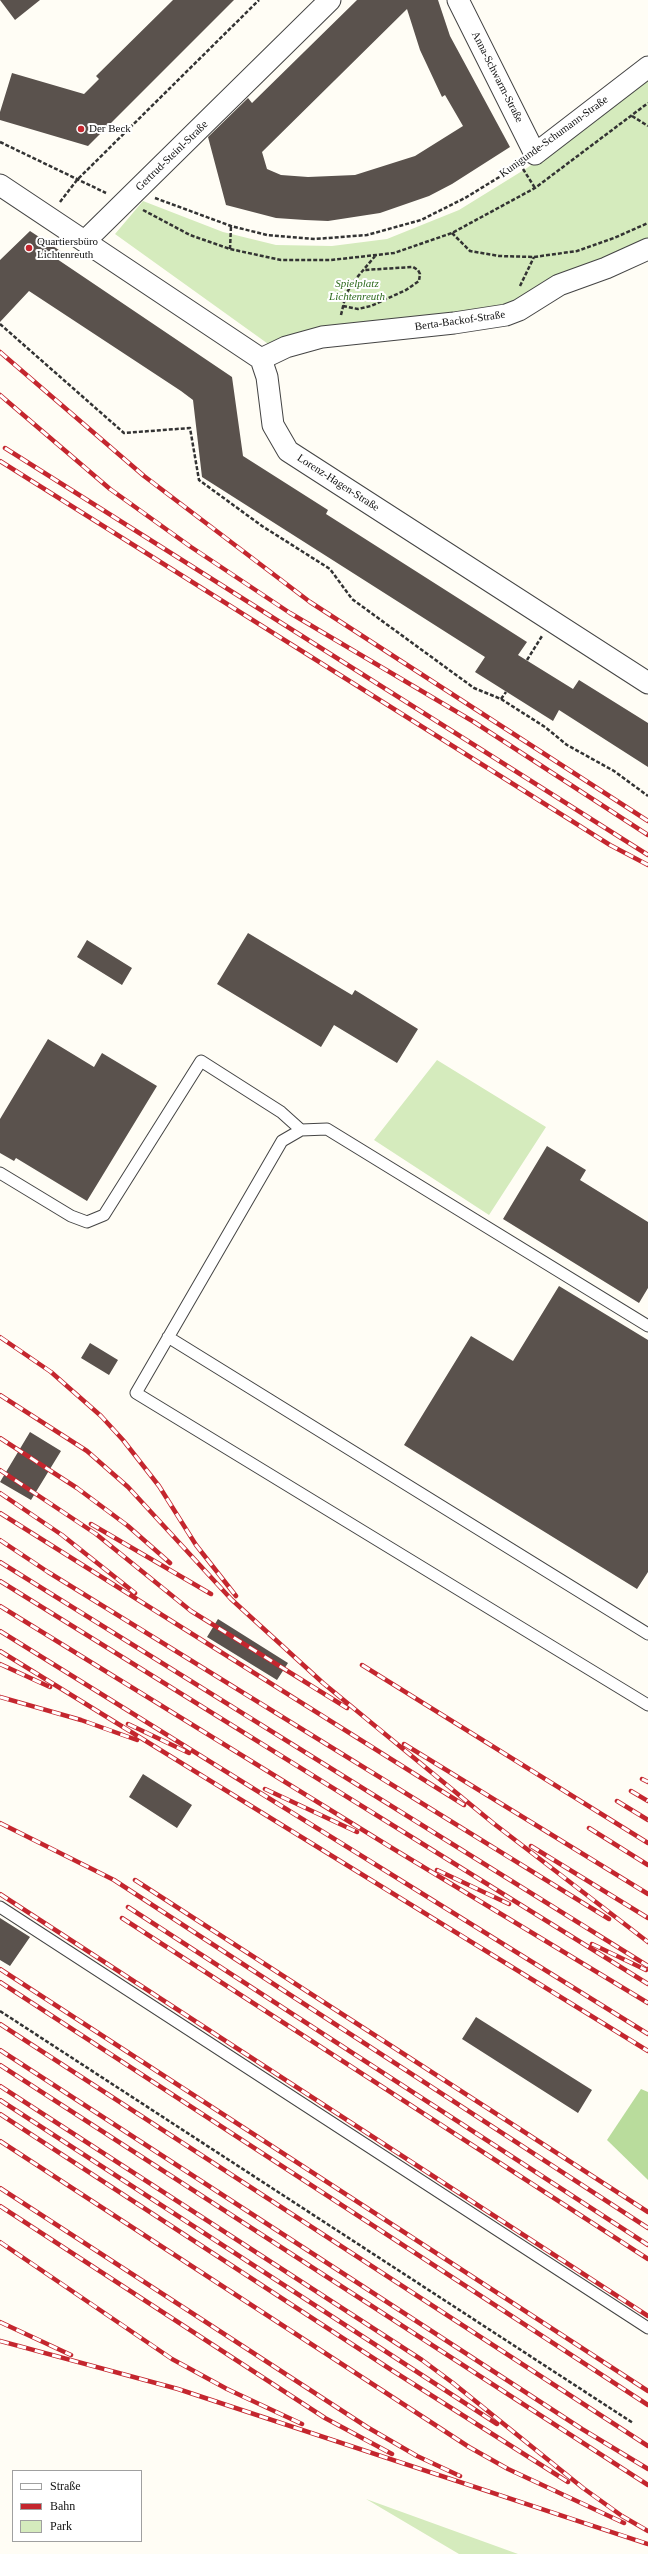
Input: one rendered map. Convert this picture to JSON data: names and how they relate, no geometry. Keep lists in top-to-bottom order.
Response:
{
  "streets": {
    "street": [
      "Anna-Schwarm-Straße",
      "Kunigunde-Schumann-Straße",
      "Gertrud-Steinl-Straße",
      "Berta-Backof-Straße",
      "Lorenz-Hagen-Straße"
    ]
  },
  "crossings": [
    ["Anna-Schwarm-Straße", "Kunigunde-Schumann-Straße"],
    ["Kunigunde-Schumann-Straße", "Gertrud-Steinl-Straße"],
    ["Berta-Backof-Straße", "Lorenz-Hagen-Straße"]
  ],
  "parks": ["Spielplatz Lichtenreuth"],
  "places": ["Der Beck", "Quartiersbüro Lichtenreuth"],
  "legend": ["Straße", "Bahn", "Park"]
}
